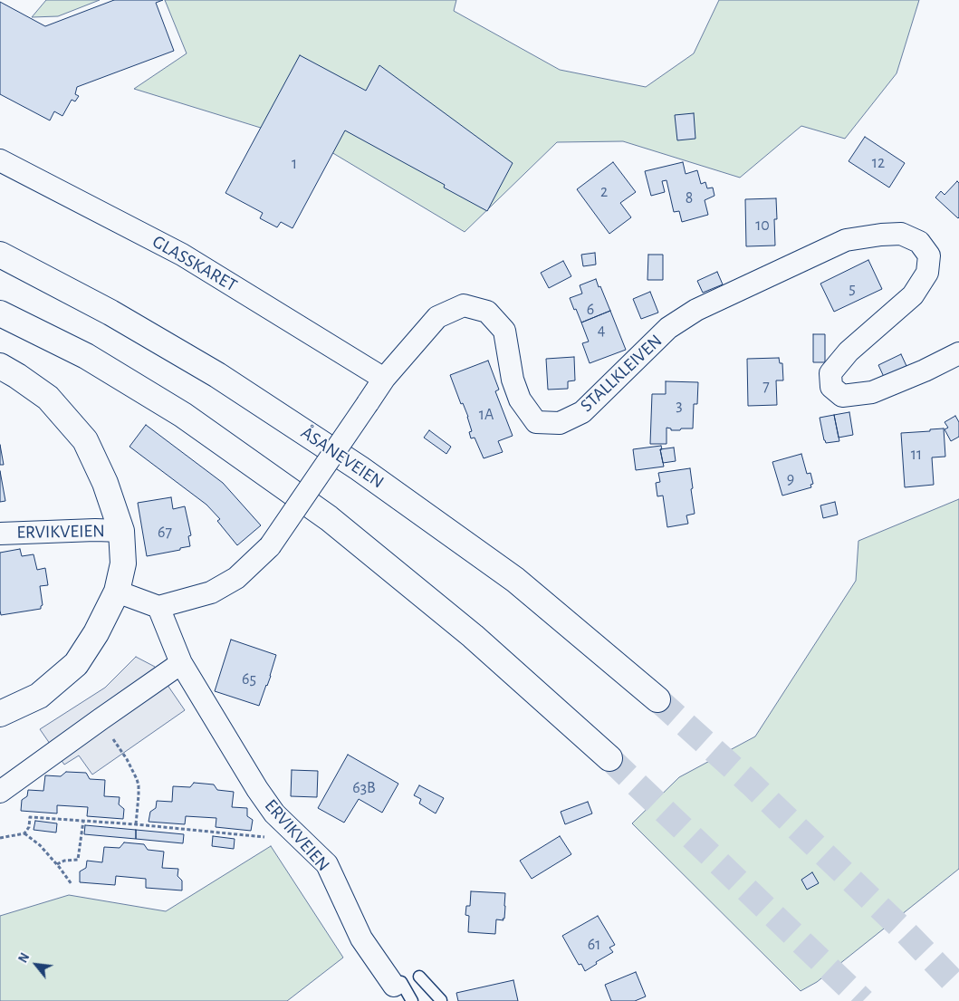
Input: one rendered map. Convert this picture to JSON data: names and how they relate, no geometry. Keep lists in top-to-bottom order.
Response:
{
  "streets": {
    "main road": ["ÅSANEVEIEN", "ERVIKVEIEN"],
    "street": ["GLASSKARET", "STALLKLEIVEN"]
  },
  "crossings": [
    ["GLASSKARET", "STALLKLEIVEN"],
    ["STALLKLEIVEN", "ERVIKVEIEN"]
  ],
  "house_numbers": [
    "12",
    "1",
    "2",
    "8",
    "10",
    "5",
    "6",
    "4",
    "7",
    "3",
    "1A",
    "11",
    "9",
    "67",
    "65",
    "63B",
    "61"
  ],
  "north": "top left"
}
